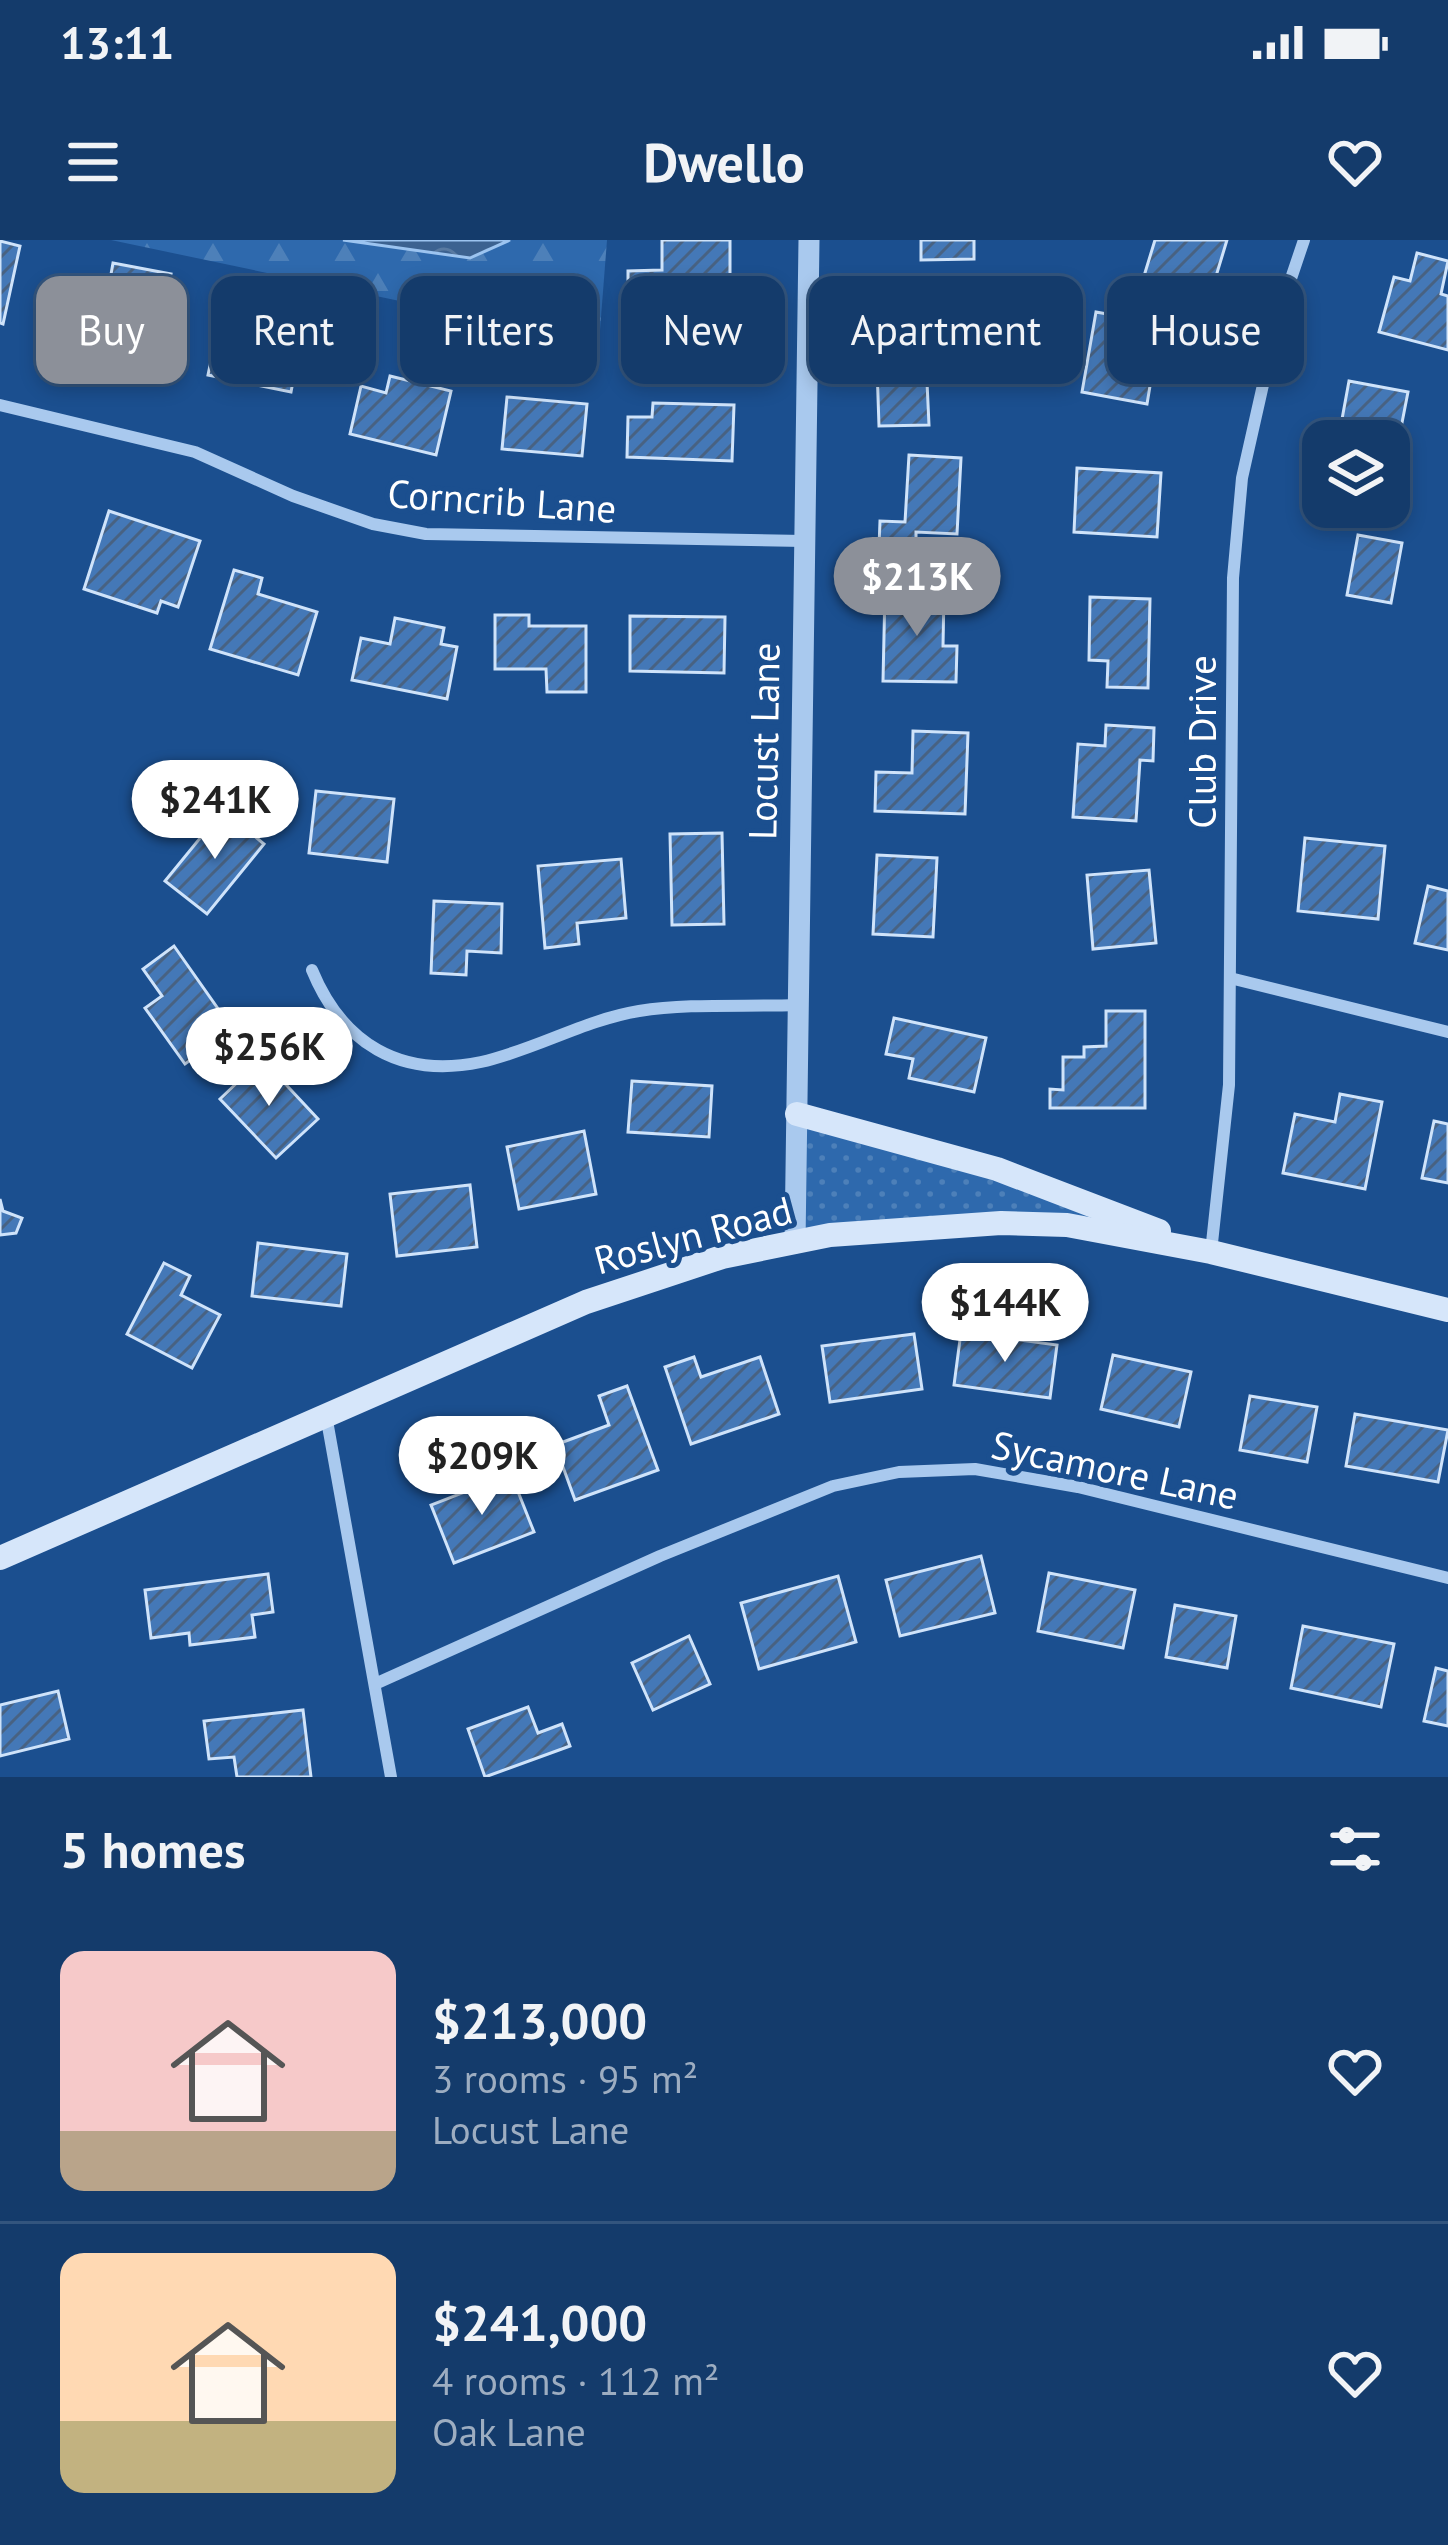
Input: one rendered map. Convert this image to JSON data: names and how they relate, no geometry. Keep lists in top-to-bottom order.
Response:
{
  "streets": {
    "main road": ["Roslyn Road"],
    "street": [
      "Corncrib Lane",
      "Locust Lane",
      "Club Drive",
      "Sycamore Lane"
    ]
  },
  "crossings": [
    ["Corncrib Lane", "Locust Lane"],
    ["Locust Lane", "Roslyn Road"],
    ["Club Drive", "Roslyn Road"]
  ],
  "page": {
    "status": "13:11",
    "header": "Dwello",
    "chip": [
      "Buy",
      "Rent",
      "Filters",
      "New",
      "Apartment",
      "House"
    ],
    "price": [
      "$213K",
      "$241K",
      "$256K",
      "$144K",
      "$209K"
    ],
    "heading": "5 homes",
    "list": [
      {
        "name": "$213,000",
        "note": "3 rooms · 95 m² · Locust Lane"
      },
      {
        "name": "$241,000",
        "note": "4 rooms · 112 m² · Oak Lane"
      }
    ]
  }
}
